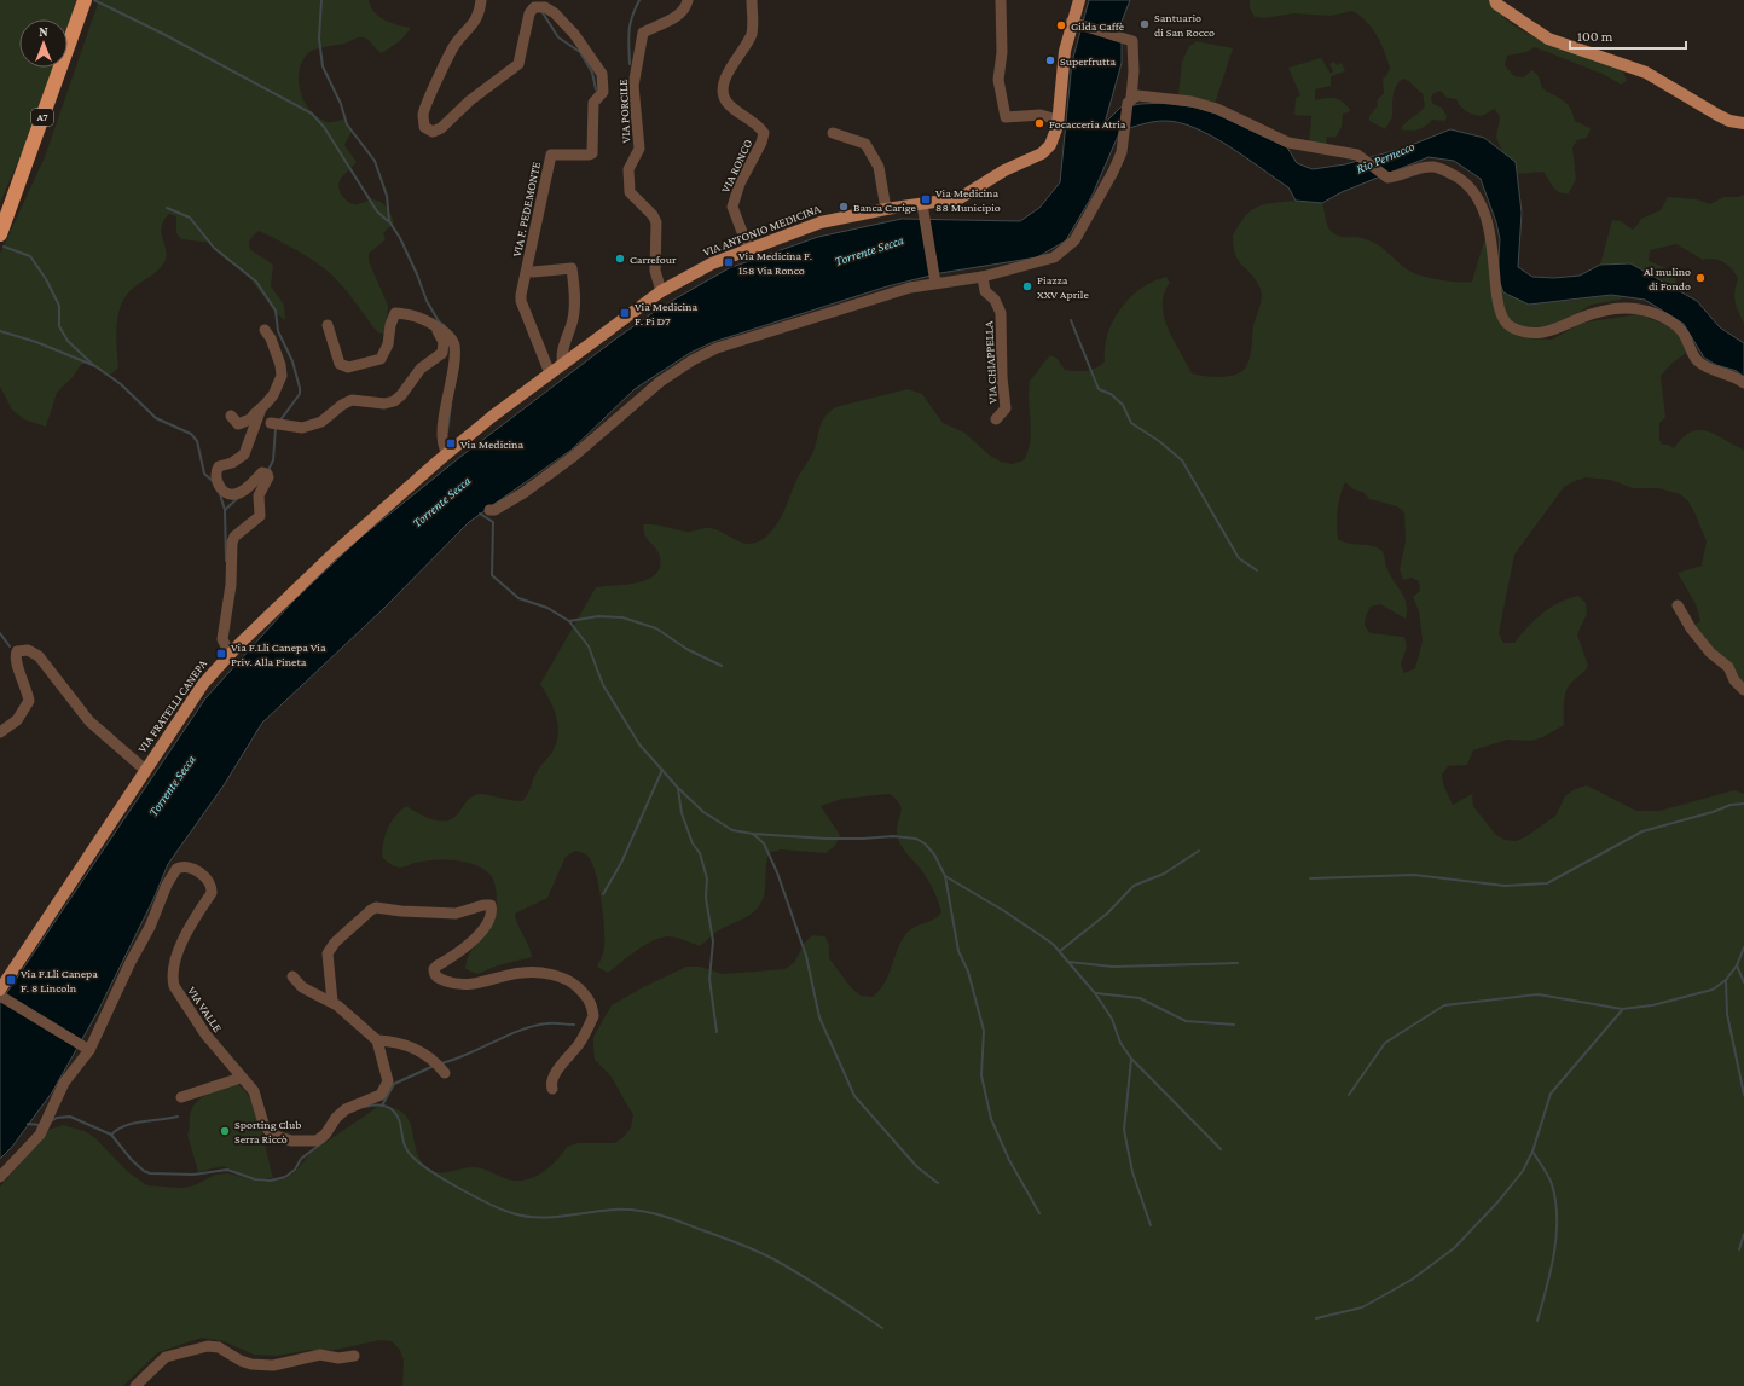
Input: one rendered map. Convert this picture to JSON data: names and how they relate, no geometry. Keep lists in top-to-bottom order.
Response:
{
  "streets": {
    "highway": ["A7"],
    "main road": ["VIA ANTONIO MEDICINA", "VIA FRATELLI CANEPA"],
    "street": [
      "VIA PORCILE",
      "VIA RONCO",
      "VIA F. PEDEMONTE",
      "VIA CHIAPPELLA",
      "VIA VALLE"
    ]
  },
  "crossings": [
    ["VIA PORCILE", "VIA ANTONIO MEDICINA"],
    ["VIA RONCO", "VIA ANTONIO MEDICINA"],
    ["VIA F. PEDEMONTE", "VIA ANTONIO MEDICINA"],
    ["VIA ANTONIO MEDICINA", "VIA FRATELLI CANEPA"]
  ],
  "water": ["Rio Pernecco", "Torrente Secca"],
  "places": {
    "other": [
      "Santuario di San Rocco",
      "Gilda Caffè",
      "Superfrutta",
      "Focacceria Atria",
      "Banca Carige",
      "Carrefour",
      "Al mulino di Fondo",
      "Piazza XXV Aprile",
      "Sporting Club Serra Riccò"
    ],
    "transit": [
      "Via Medicina 88 Municipio",
      "Via Medicina F. 158 Via Ronco",
      "Via Medicina F. Pi D7",
      "Via Medicina",
      "Via F.Lli Canepa Via Priv. Alla Pineta",
      "Via F.Lli Canepa F. 8 Lincoln"
    ]
  },
  "scale_bar": "100 m",
  "north": "top"
}
